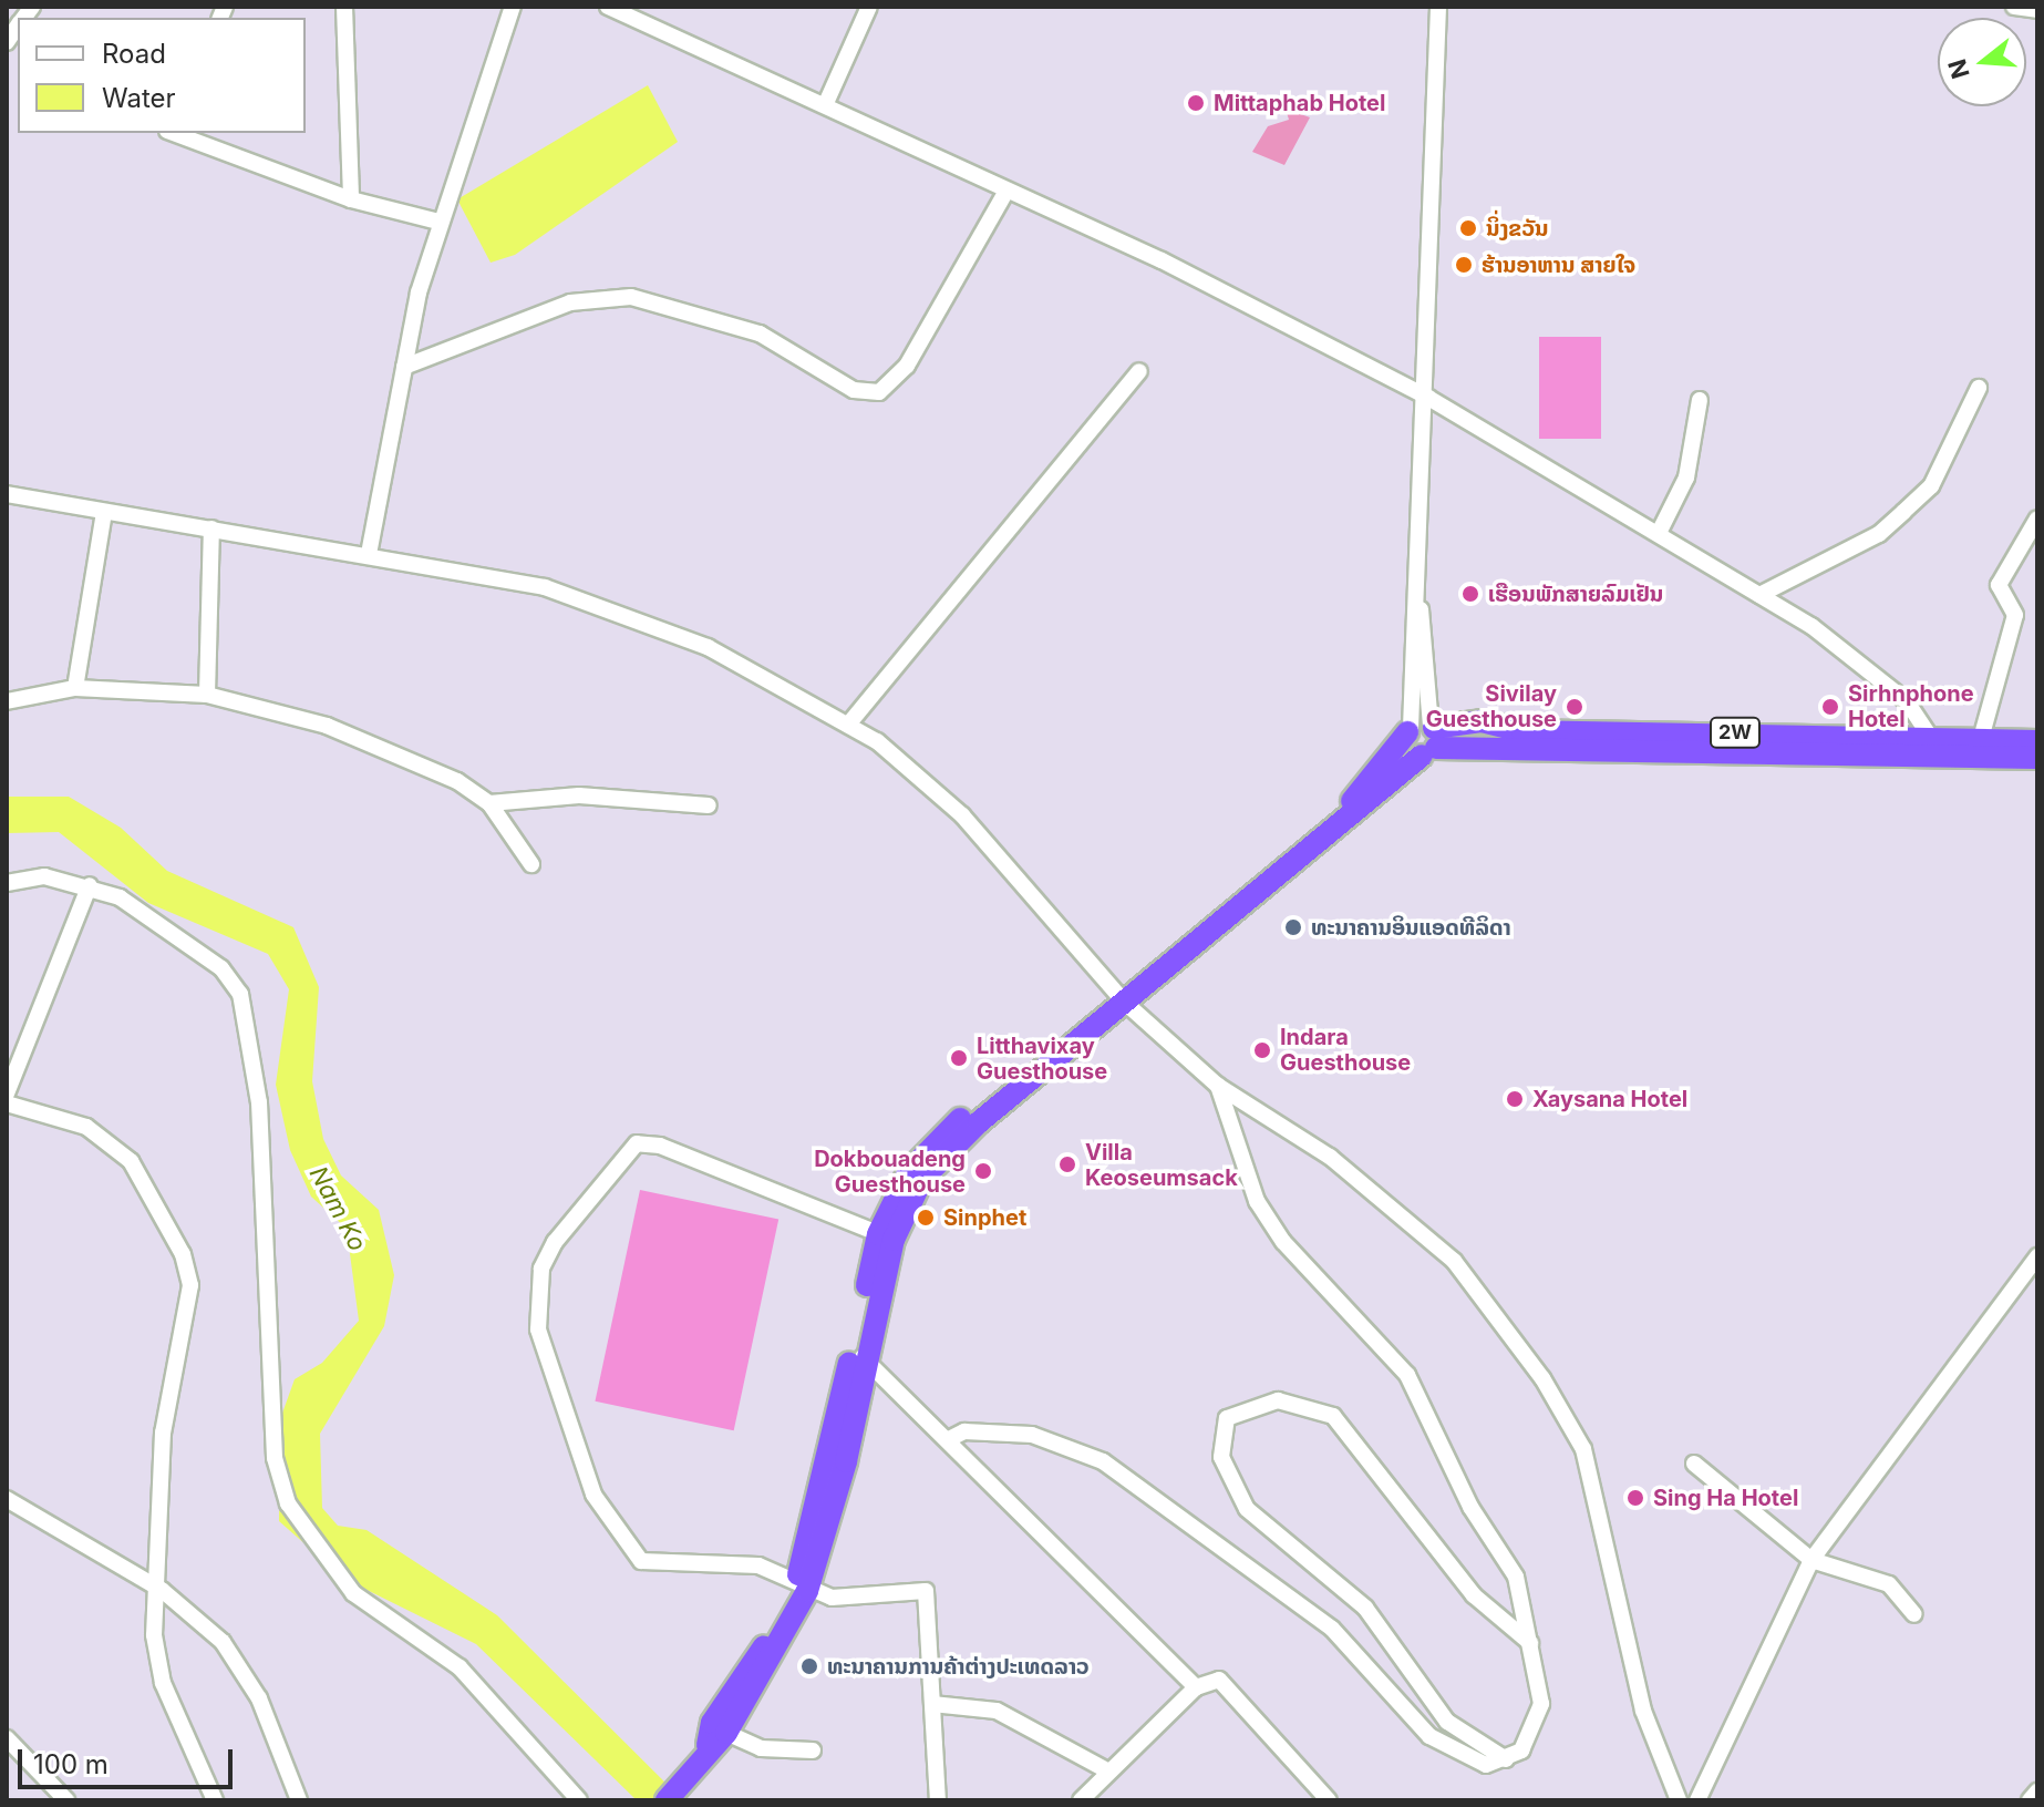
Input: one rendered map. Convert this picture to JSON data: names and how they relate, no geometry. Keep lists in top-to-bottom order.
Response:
{
  "streets": {
    "highway": ["2W"]
  },
  "water": ["Nam Ko"],
  "places": [
    "Mittaphab Hotel",
    "ນິ່ງຂວັນ",
    "ຮ້ານອາຫານ ສາຍໃຈ",
    "ເຮືອນພັກສາຍລົມເຢັນ",
    "Sivilay Guesthouse",
    "Sirhnphone Hotel",
    "ທະນາຄານອິນແອດທີລິດາ",
    "Indara Guesthouse",
    "Litthavixay Guesthouse",
    "Xaysana Hotel",
    "Villa Keoseumsack",
    "Dokbouadeng Guesthouse",
    "Sinphet",
    "Sing Ha Hotel",
    "ທະນາຄານການຄ້າຕ່າງປະເທດລາວ"
  ],
  "legend": ["Road", "Water"],
  "scale_bar": "100 m",
  "north": "left"
}
